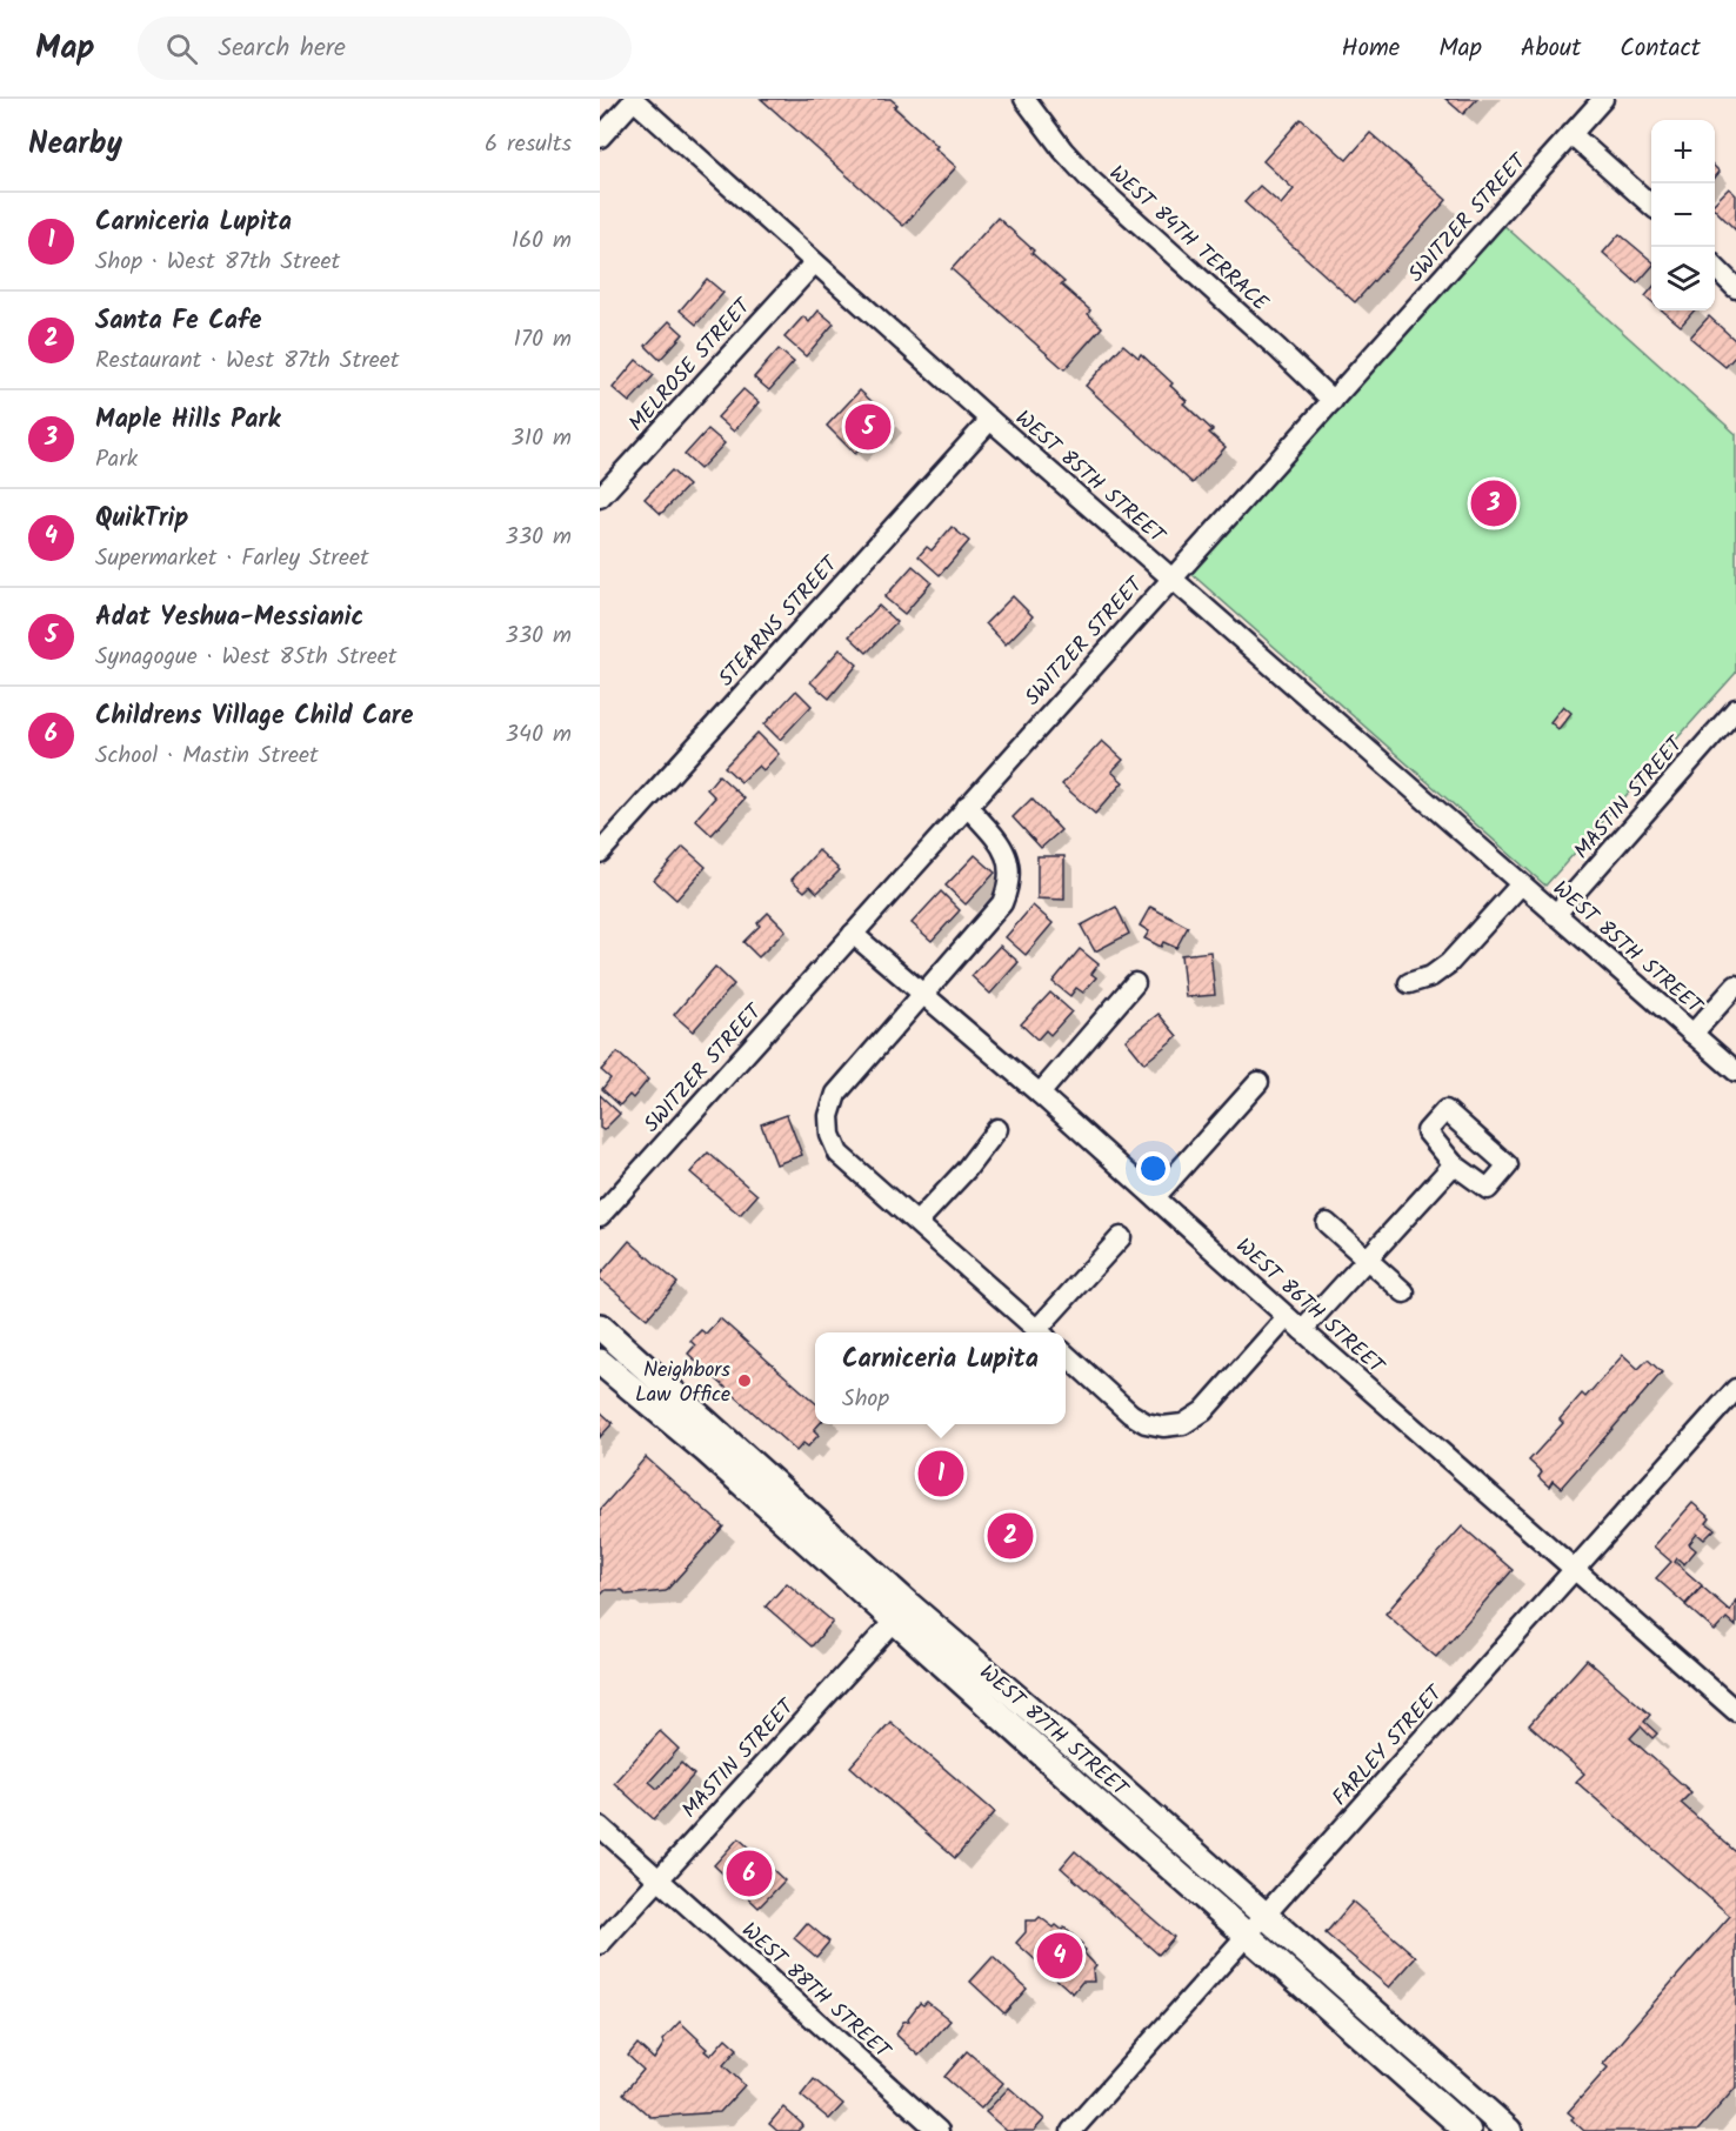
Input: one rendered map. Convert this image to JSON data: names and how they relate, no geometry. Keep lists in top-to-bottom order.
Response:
{
  "streets": {
    "main road": ["WEST 87TH STREET"],
    "street": [
      "SWITZER STREET",
      "WEST 84TH TERRACE",
      "MELROSE STREET",
      "WEST 85TH STREET",
      "STEARNS STREET",
      "MASTIN STREET",
      "WEST 86TH STREET",
      "FARLEY STREET",
      "WEST 88TH STREET"
    ]
  },
  "crossings": [
    ["SWITZER STREET", "WEST 84TH TERRACE"],
    ["SWITZER STREET", "WEST 85TH STREET"],
    ["SWITZER STREET", "WEST 86TH STREET"],
    ["MELROSE STREET", "WEST 85TH STREET"],
    ["WEST 85TH STREET", "STEARNS STREET"],
    ["WEST 85TH STREET", "MASTIN STREET"],
    ["MASTIN STREET", "WEST 87TH STREET"],
    ["MASTIN STREET", "WEST 88TH STREET"],
    ["WEST 86TH STREET", "FARLEY STREET"],
    ["WEST 87TH STREET", "FARLEY STREET"]
  ],
  "places": ["Neighbors Law Office"],
  "page": {
    "header": "Map",
    "search": "Search here",
    "nav": [
      "Home",
      "Map",
      "About",
      "Contact"
    ],
    "heading": ["Nearby", "6 results"],
    "map_buttons": ["+", "−"],
    "list": [
      {
        "mark": "1",
        "name": "Carniceria Lupita",
        "note": "Shop · West 87th Street",
        "value": "160 m"
      },
      {
        "mark": "2",
        "name": "Santa Fe Cafe",
        "note": "Restaurant · West 87th Street",
        "value": "170 m"
      },
      {
        "mark": "3",
        "name": "Maple Hills Park",
        "note": "Park",
        "value": "310 m"
      },
      {
        "mark": "4",
        "name": "QuikTrip",
        "note": "Supermarket · Farley Street",
        "value": "330 m"
      },
      {
        "mark": "5",
        "name": "Adat Yeshua-Messianic",
        "note": "Synagogue · West 85th Street",
        "value": "330 m"
      },
      {
        "mark": "6",
        "name": "Childrens Village Child Care",
        "note": "School · Mastin Street",
        "value": "340 m"
      }
    ],
    "pins": [
      "5",
      "3",
      "1",
      "2",
      "6",
      "4"
    ],
    "popup": ["Carniceria Lupita", "Shop"]
  }
}
